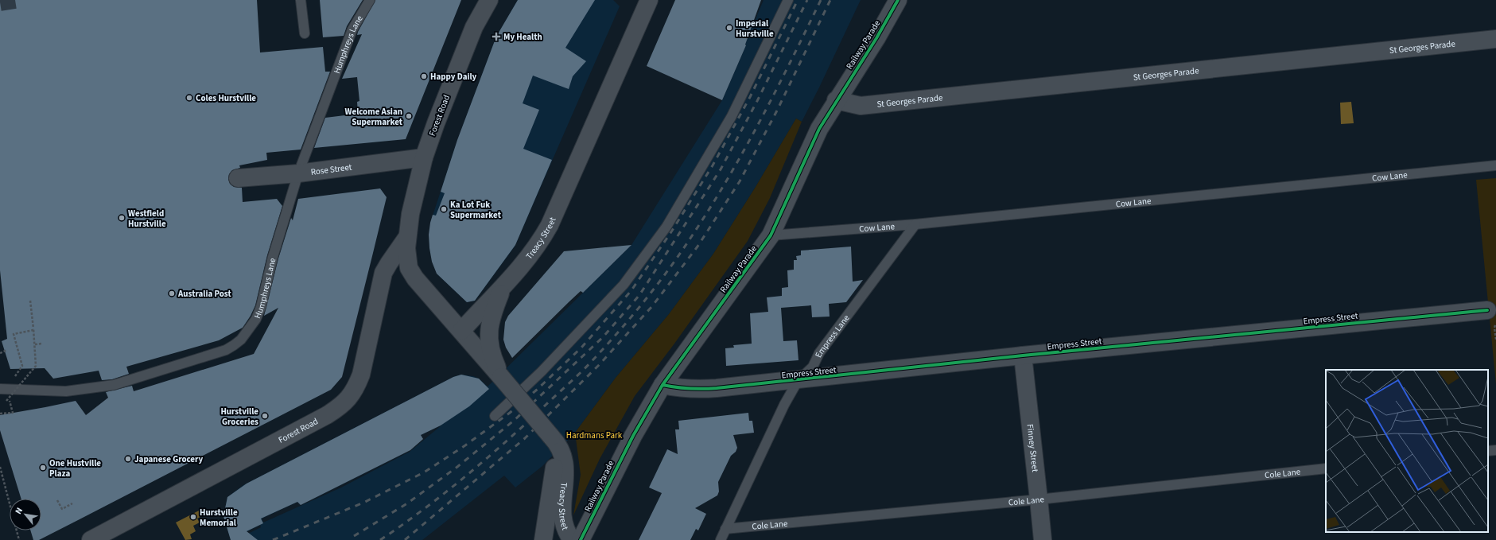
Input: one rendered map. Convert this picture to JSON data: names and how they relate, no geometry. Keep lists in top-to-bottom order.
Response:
{
  "streets": {
    "street": [
      "Railway Parade",
      "St Georges Parade",
      "Forest Road",
      "Rose Street",
      "Treacy Street",
      "Empress Street",
      "Finney Street"
    ],
    "lane": [
      "Humphreys Lane",
      "Cow Lane",
      "Empress Lane",
      "Cole Lane"
    ]
  },
  "crossings": [
    ["Railway Parade", "St Georges Parade"],
    ["Railway Parade", "Cow Lane"],
    ["Railway Parade", "Empress Street"],
    ["Humphreys Lane", "Rose Street"],
    ["Forest Road", "Rose Street"],
    ["Forest Road", "Treacy Street"],
    ["Cow Lane", "Empress Lane"],
    ["Empress Street", "Empress Lane"],
    ["Empress Street", "Finney Street"],
    ["Empress Lane", "Cole Lane"],
    ["Finney Street", "Cole Lane"]
  ],
  "parks": ["Hardmans Park"],
  "places": {
    "other": [
      "Imperial Hurstville",
      "Happy Daily",
      "Coles Hurstville",
      "Welcome Asian Supermarket",
      "Ka Lot Fuk Supermarket",
      "Westfield Hurstville",
      "Australia Post",
      "Hurstville Groceries",
      "Japanese Grocery",
      "One Hustville Plaza",
      "Hurstville Memorial"
    ],
    "health": ["My Health"]
  },
  "north": "top left"
}
